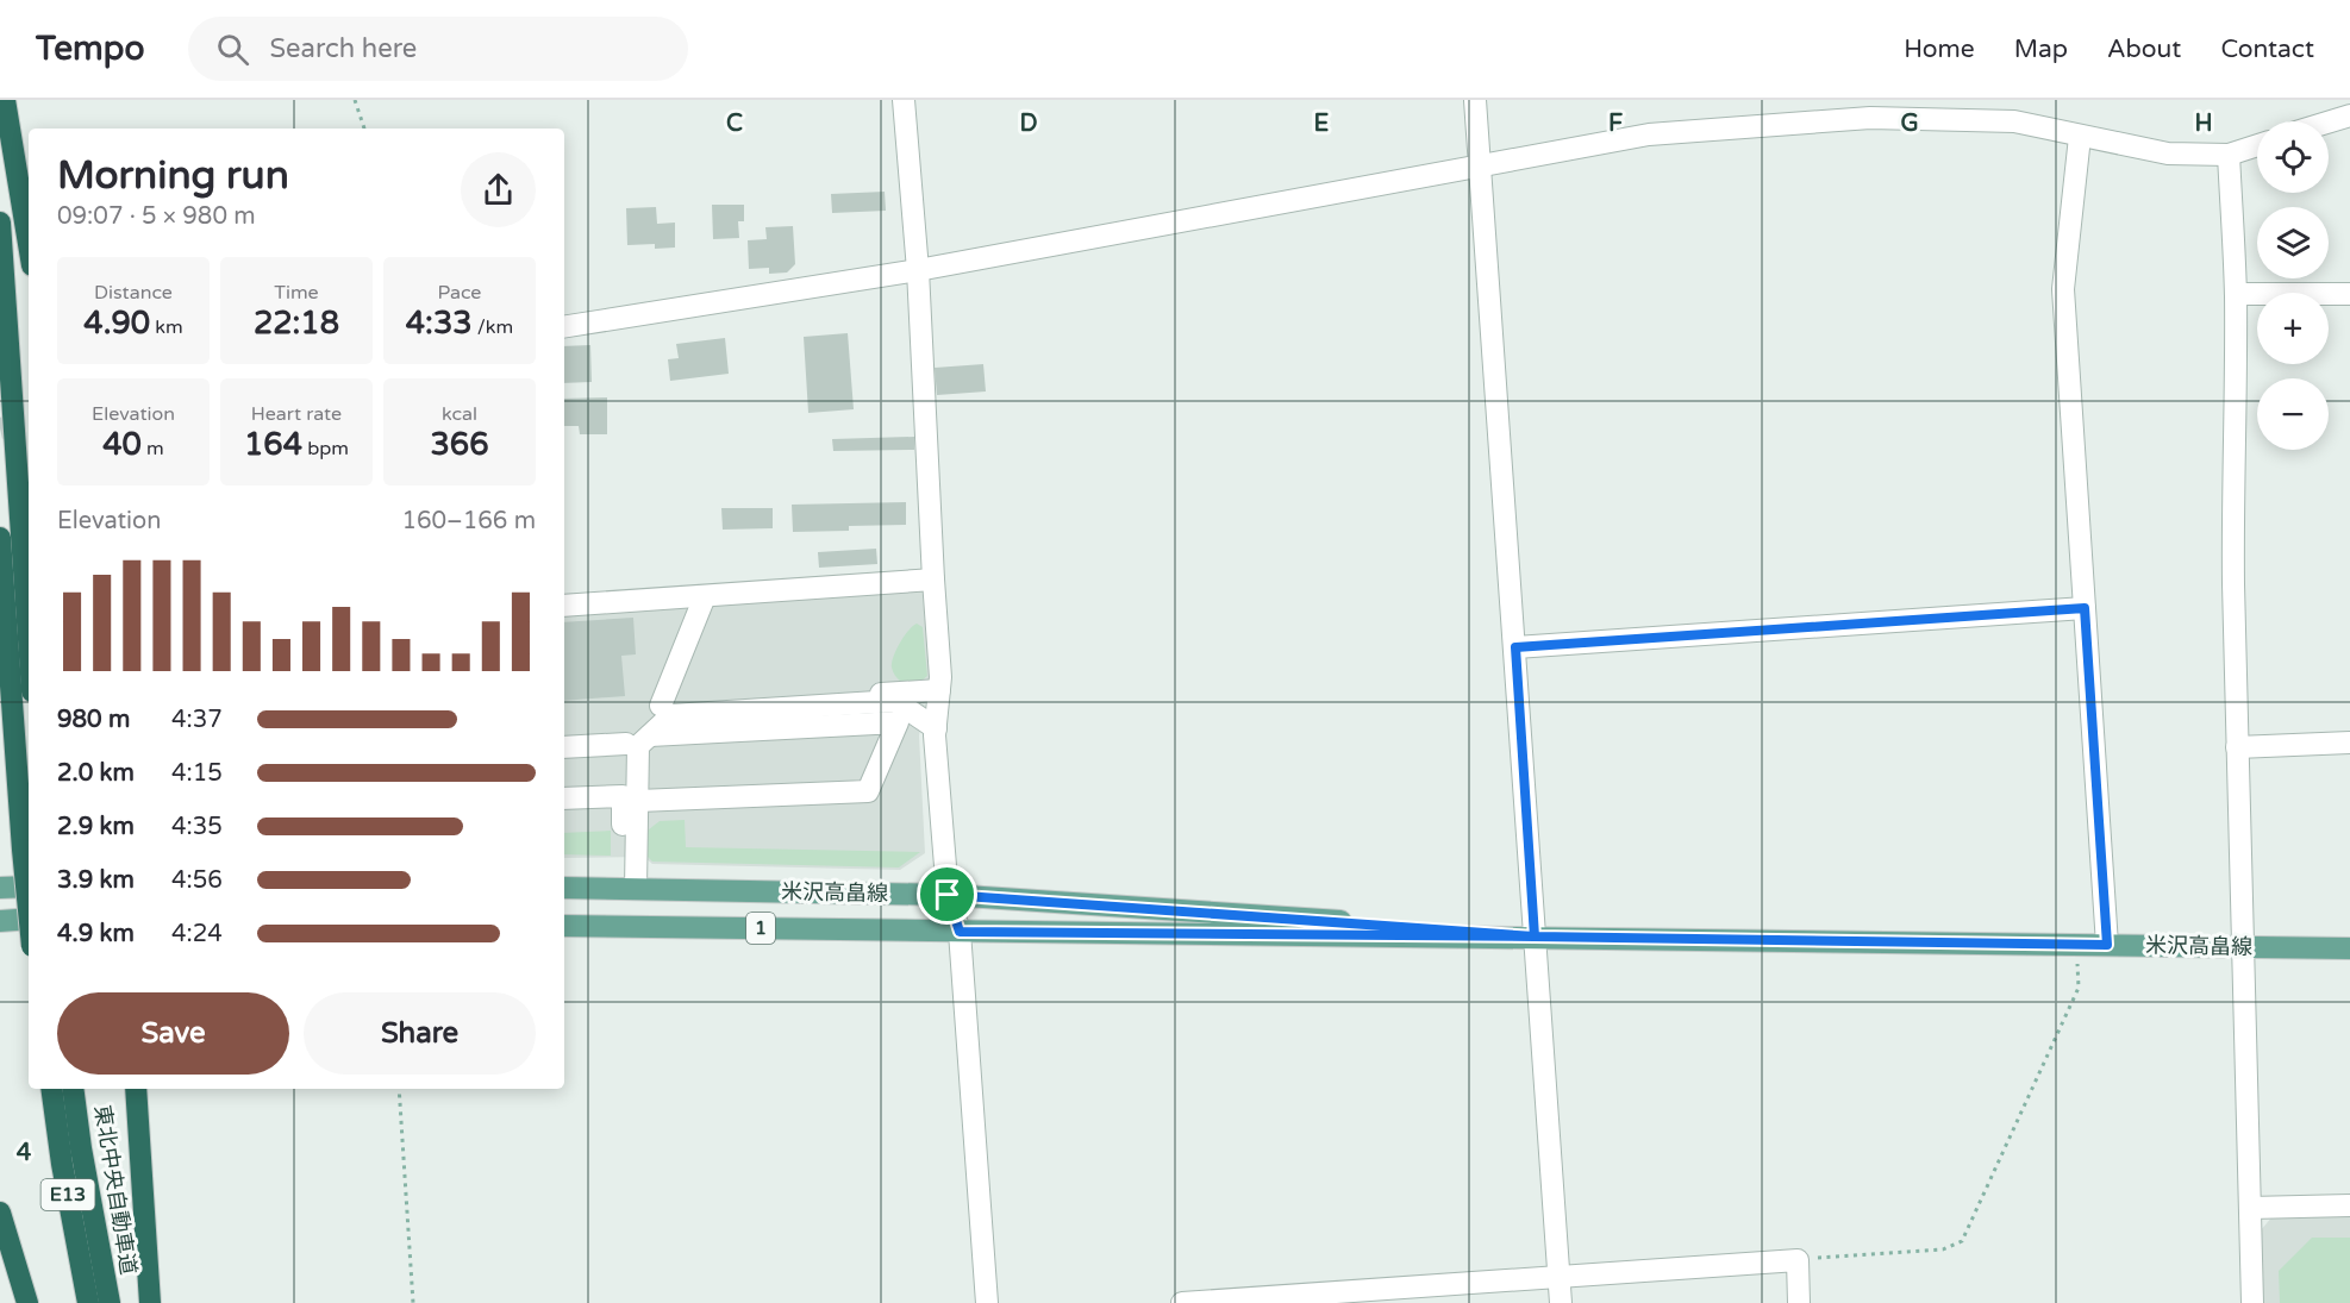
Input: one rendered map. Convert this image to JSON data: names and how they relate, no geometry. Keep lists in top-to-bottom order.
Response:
{
  "streets": {
    "highway": ["東北中央自動車道", "E13"],
    "main road": ["米沢高畠線", "1"]
  },
  "page": {
    "header": "Tempo",
    "search": "Search here",
    "nav": [
      "Home",
      "Map",
      "About",
      "Contact"
    ],
    "map_buttons": ["+", "−"],
    "heading": ["Morning run", "09:07 · 5 × 980 m"],
    "stats": [
      ["Distance", "4.90 km"],
      ["Time", "22:18"],
      ["Pace", "4:33 /km"],
      ["Elevation", "40 m"],
      ["Heart rate", "164 bpm"],
      ["kcal", "366"]
    ],
    "chart": ["Elevation", "160–166 m"],
    "list": [
      {
        "name": "980 m",
        "note": "4:37"
      },
      {
        "name": "2.0 km",
        "note": "4:15"
      },
      {
        "name": "2.9 km",
        "note": "4:35"
      },
      {
        "name": "3.9 km",
        "note": "4:56"
      },
      {
        "name": "4.9 km",
        "note": "4:24"
      }
    ],
    "buttons": ["Save", "Share"]
  },
  "grid": {
    "columns": [
      "C",
      "D",
      "E",
      "F",
      "G",
      "H"
    ],
    "rows": ["4"]
  }
}
